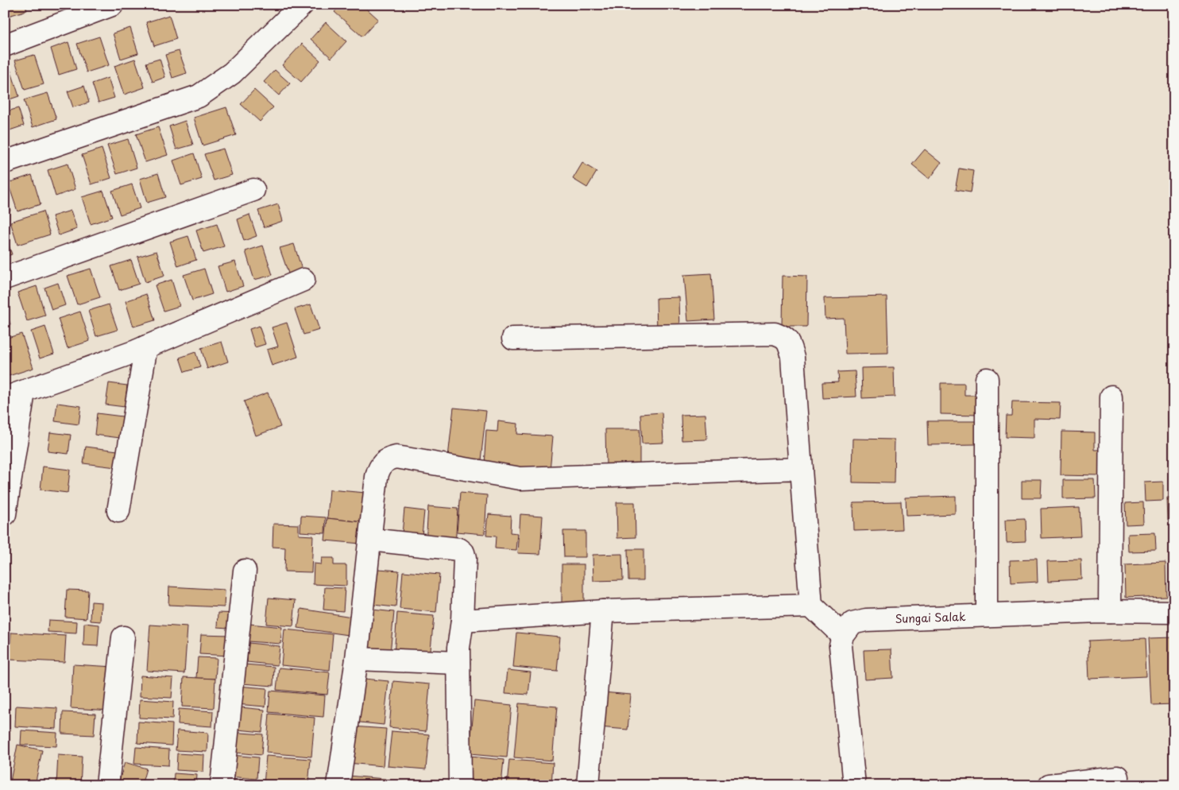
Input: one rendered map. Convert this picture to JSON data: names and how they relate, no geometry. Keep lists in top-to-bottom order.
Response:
{
  "streets": {
    "street": ["Sungai Salak"]
  }
}
